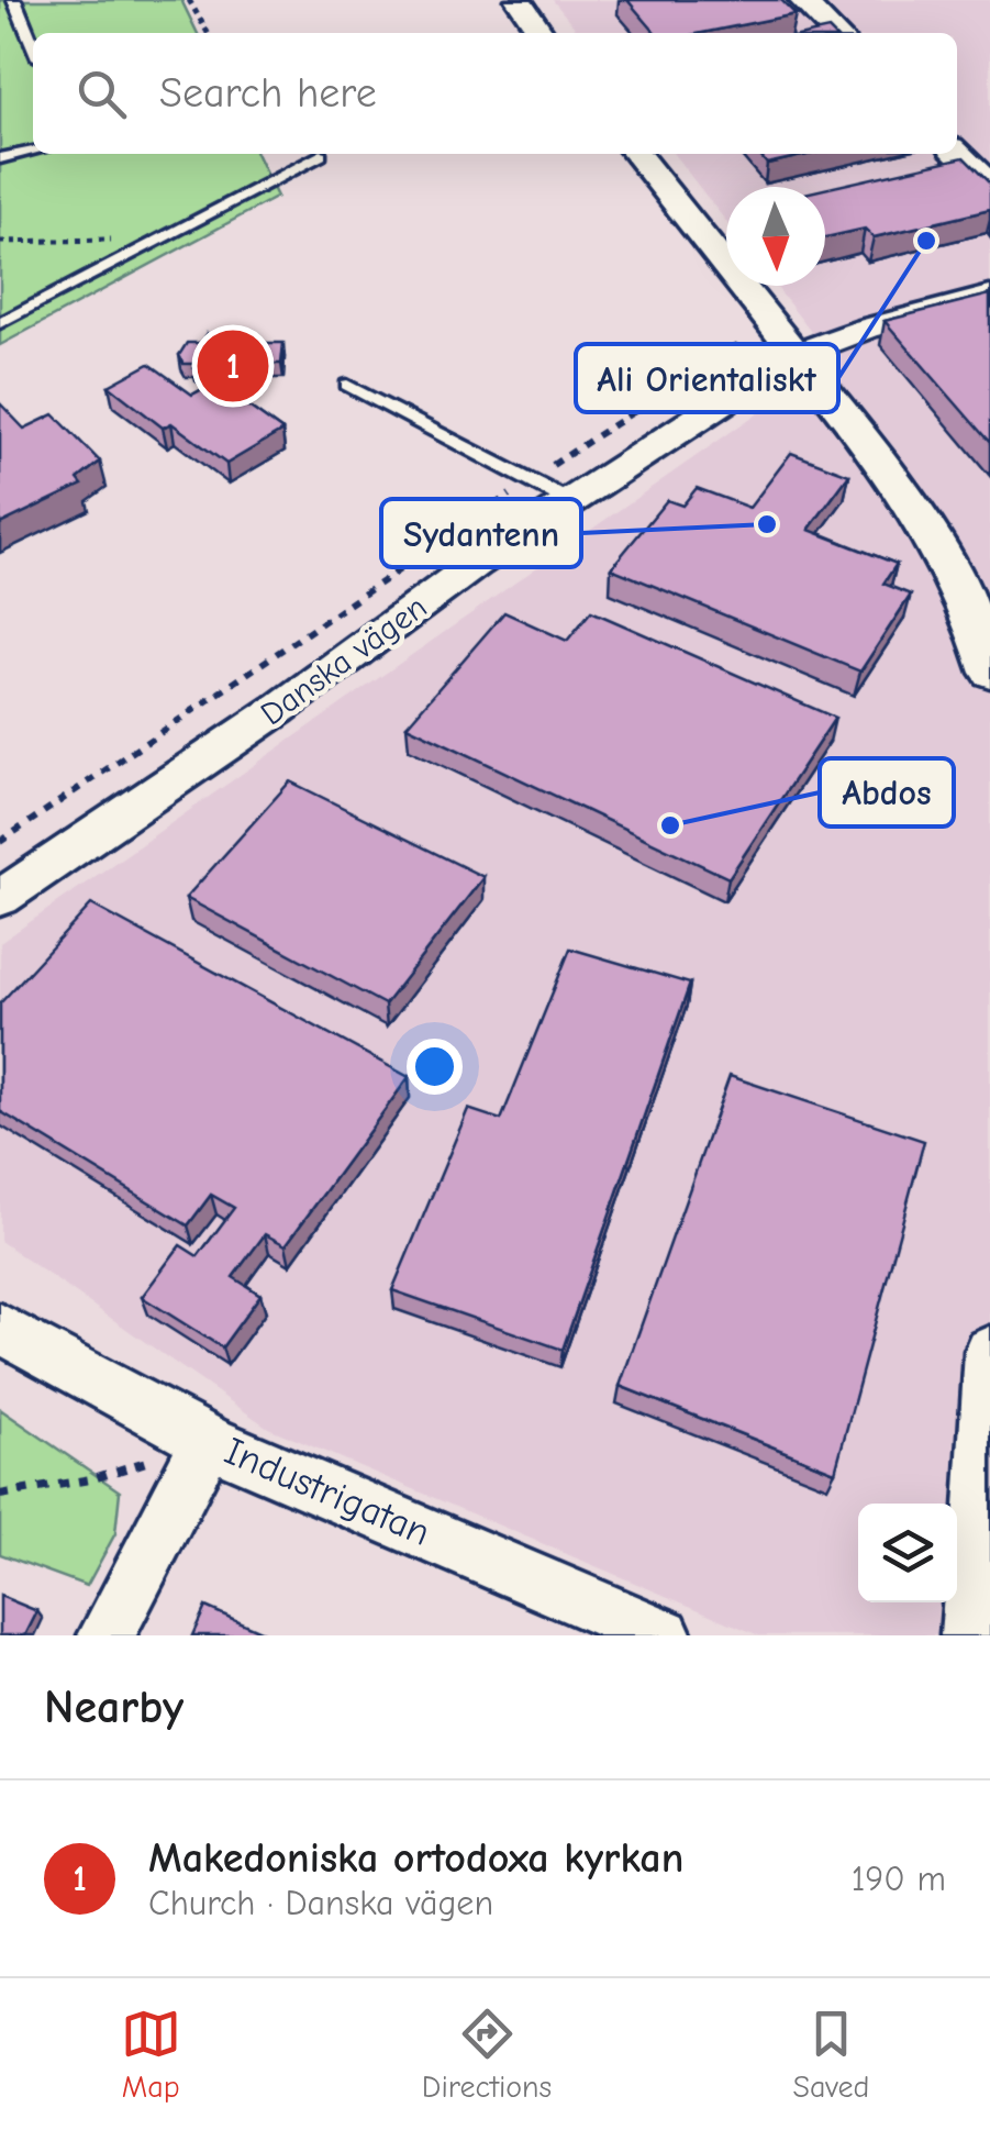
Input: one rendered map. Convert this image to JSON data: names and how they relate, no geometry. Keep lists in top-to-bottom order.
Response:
{
  "streets": {
    "street": ["Danska vägen", "Industrigatan"]
  },
  "places": ["Ali Orientaliskt", "Sydantenn", "Abdos"],
  "north": "bottom",
  "page": {
    "search": "Search here",
    "pins": "1",
    "heading": "Nearby",
    "list": [
      {
        "mark": "1",
        "name": "Makedoniska ortodoxa kyrkan",
        "note": "Church · Danska vägen",
        "value": "190 m"
      }
    ],
    "nav": ["Map", "Directions", "Saved"]
  }
}
